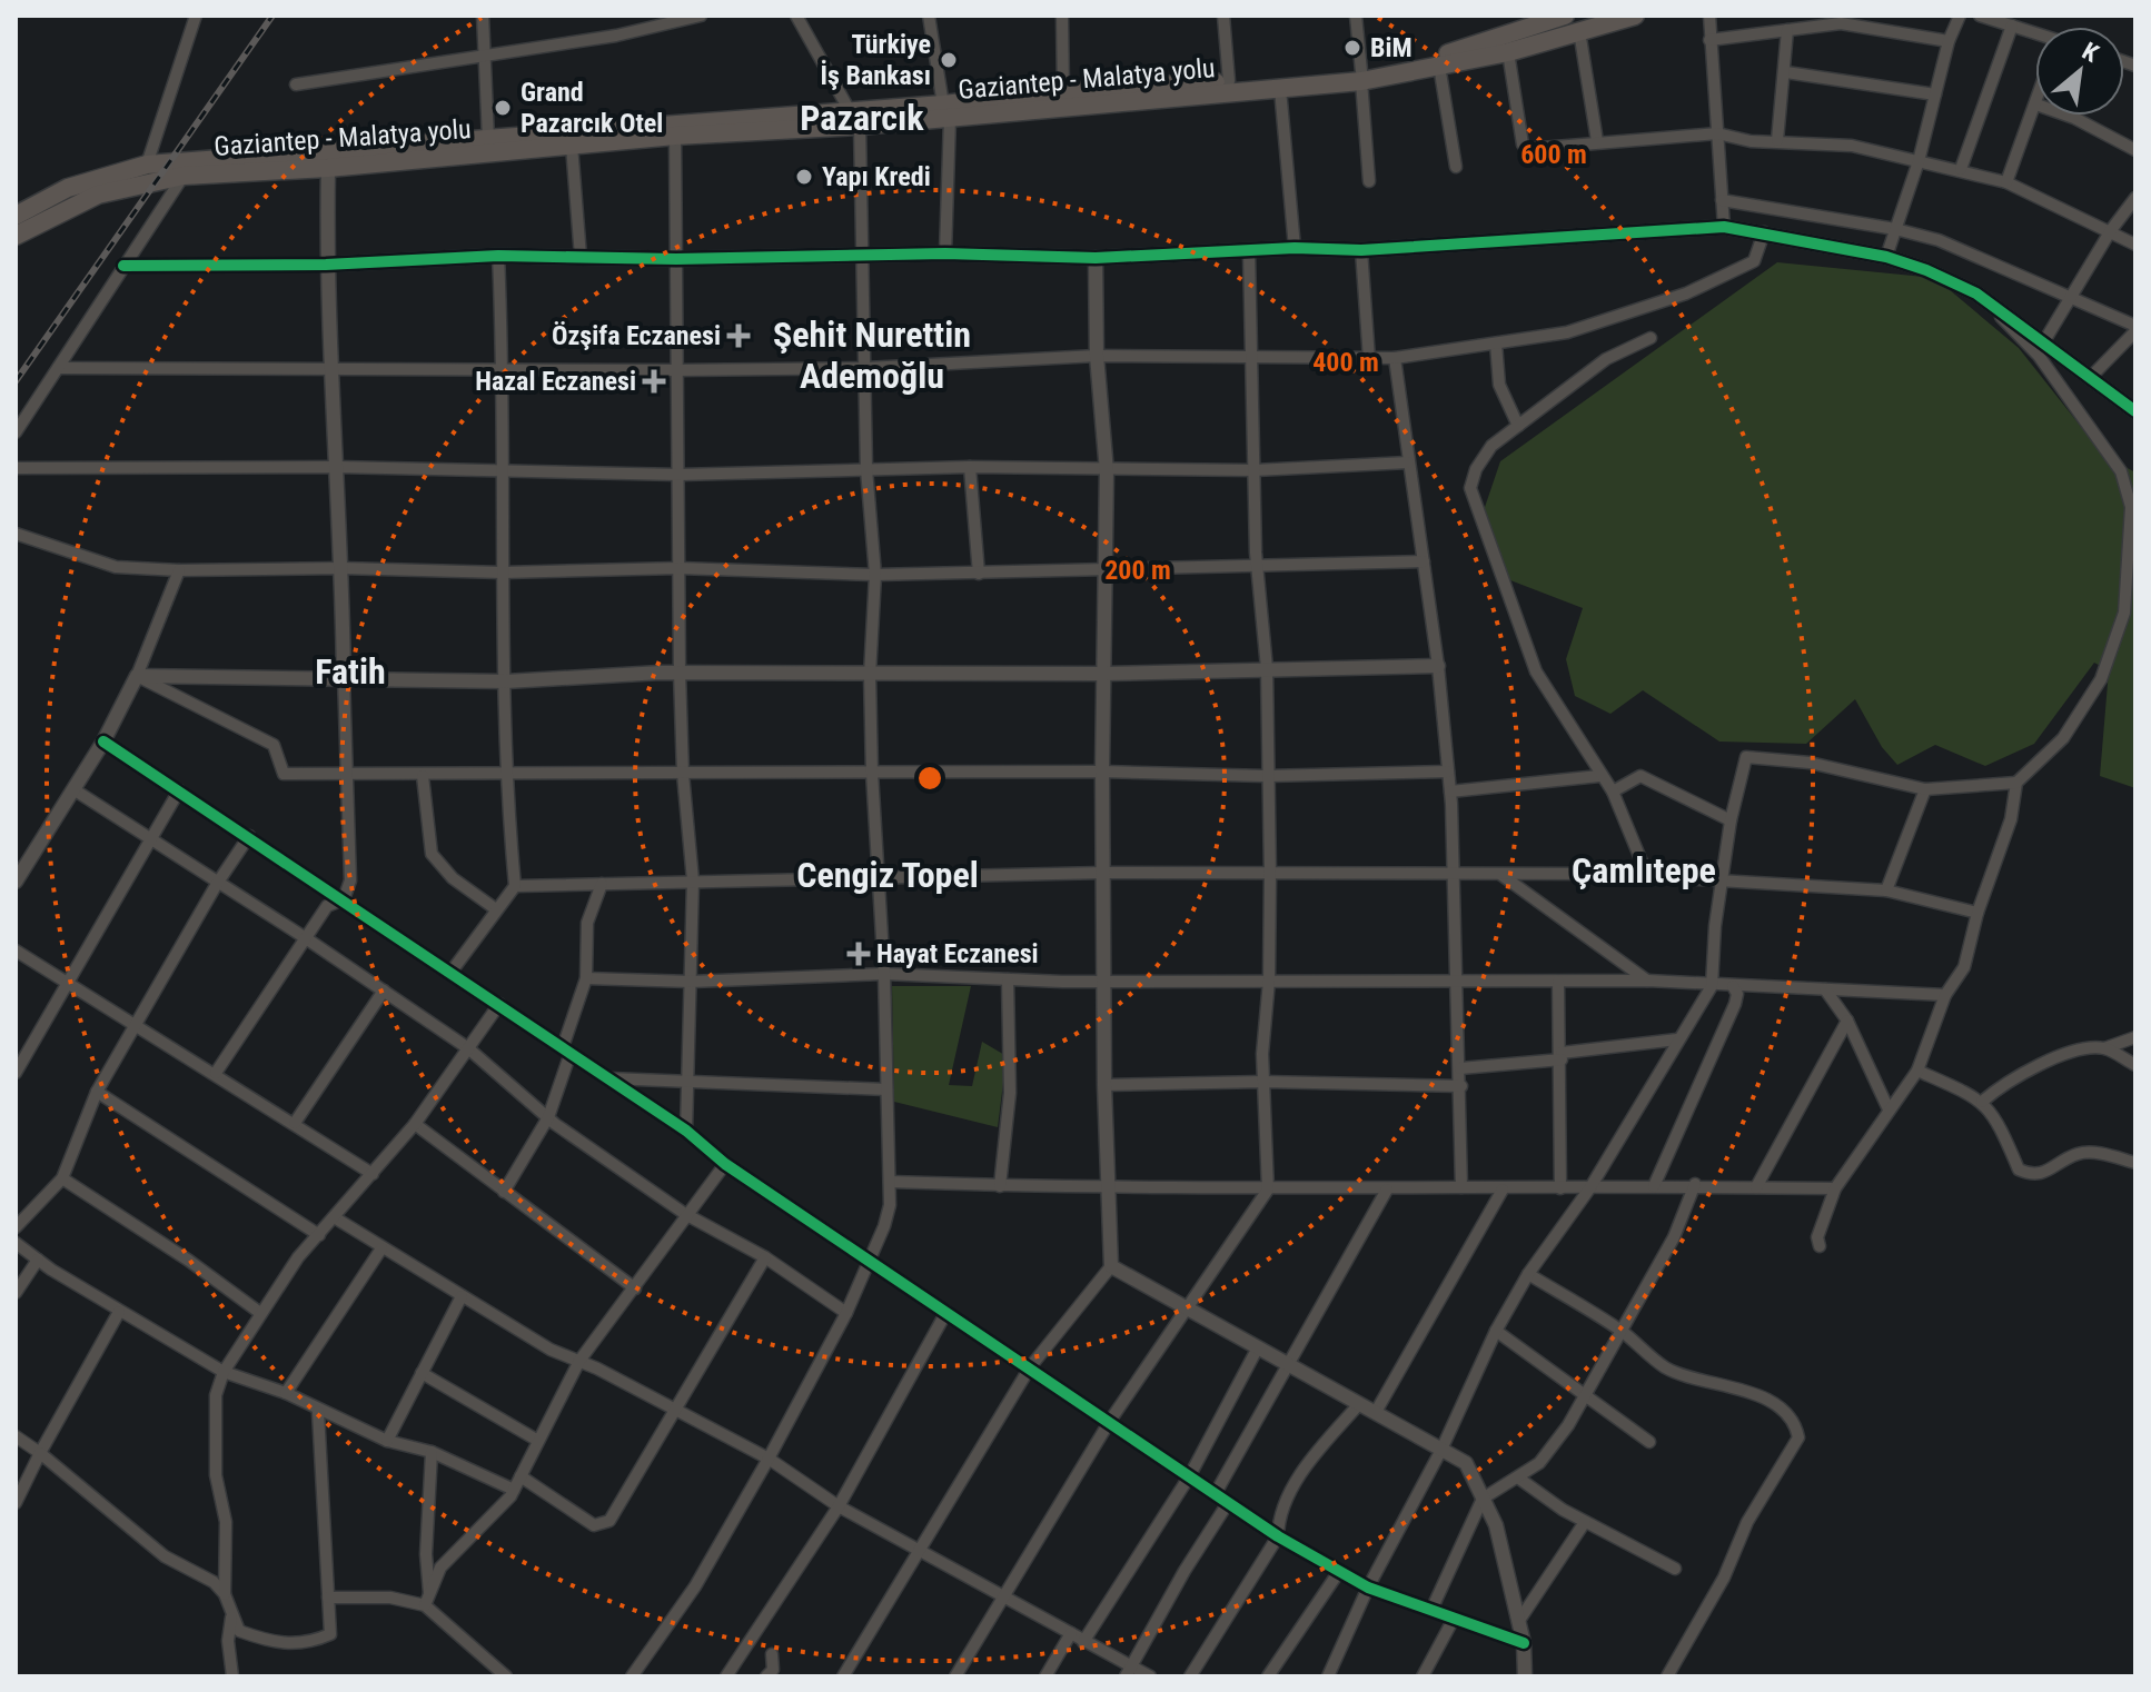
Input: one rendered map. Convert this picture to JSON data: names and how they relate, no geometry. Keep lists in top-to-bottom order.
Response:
{
  "streets": {
    "highway": ["Gaziantep - Malatya yolu"]
  },
  "districts": [
    "Pazarcık",
    "Şehit Nurettin Ademoğlu",
    "Fatih",
    "Çamlıtepe",
    "Cengiz Topel"
  ],
  "places": {
    "other": [
      "BiM",
      "Türkiye İş Bankası",
      "Grand Pazarcık Otel",
      "Yapı Kredi"
    ],
    "health": ["Özşifa Eczanesi", "Hazal Eczanesi", "Hayat Eczanesi"]
  },
  "north": "top right",
  "rings": ["600 m", "400 m", "200 m"]
}
